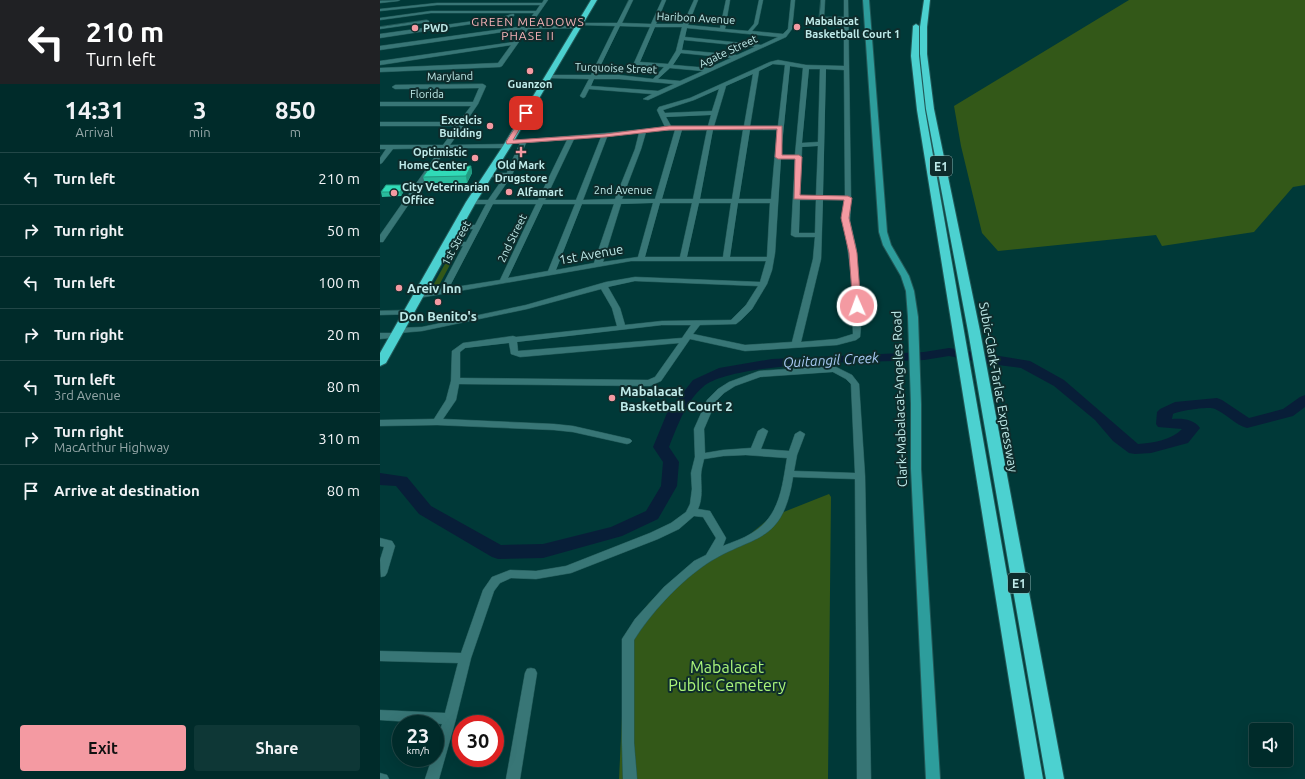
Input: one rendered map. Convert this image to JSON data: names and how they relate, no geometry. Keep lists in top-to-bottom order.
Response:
{
  "streets": {
    "highway": ["E1", "Subic-Clark-Tarlac Expressway"],
    "main road": ["Clark-Mabalacat-Angeles Road"],
    "street": [
      "Haribon Avenue",
      "Agate Street",
      "Turquoise Street",
      "Maryland",
      "Florida",
      "2nd Avenue",
      "2nd Street",
      "1st Street",
      "1st Avenue"
    ]
  },
  "crossings": [
    ["Haribon Avenue", "Agate Street"],
    ["Agate Street", "Turquoise Street"],
    ["Maryland", "Florida"],
    ["2nd Avenue", "2nd Street"],
    ["2nd Avenue", "1st Street"],
    ["2nd Street", "1st Avenue"],
    ["1st Street", "1st Avenue"]
  ],
  "districts": ["GREEN MEADOWS PHASE II"],
  "water": ["Quitangil Creek"],
  "parks": ["Mabalacat Public Cemetery"],
  "places": {
    "other": [
      "Mabalacat Basketball Court 1",
      "PWD",
      "Guanzon",
      "Excelcis Building",
      "Optimistic Home Center",
      "Alfamart",
      "City Veterinarian Office",
      "Areiv Inn",
      "Don Benito's",
      "Mabalacat Basketball Court 2"
    ],
    "health": ["Old Mark Drugstore"]
  },
  "page": {
    "turn": ["210 m", "Turn left"],
    "eta": [
      "14:31",
      "Arrival",
      "3",
      "min",
      "850",
      "m"
    ],
    "list": [
      {
        "name": "Turn left",
        "value": "210 m"
      },
      {
        "name": "Turn right",
        "value": "50 m"
      },
      {
        "name": "Turn left",
        "value": "100 m"
      },
      {
        "name": "Turn right",
        "value": "20 m"
      },
      {
        "name": "Turn left",
        "note": "3rd Avenue",
        "value": "80 m"
      },
      {
        "name": "Turn right",
        "note": "MacArthur Highway",
        "value": "310 m"
      },
      {
        "name": "Arrive at destination",
        "value": "80 m"
      }
    ],
    "speed": "23 km/h",
    "limit": "30",
    "buttons": ["Exit", "Share"]
  }
}
